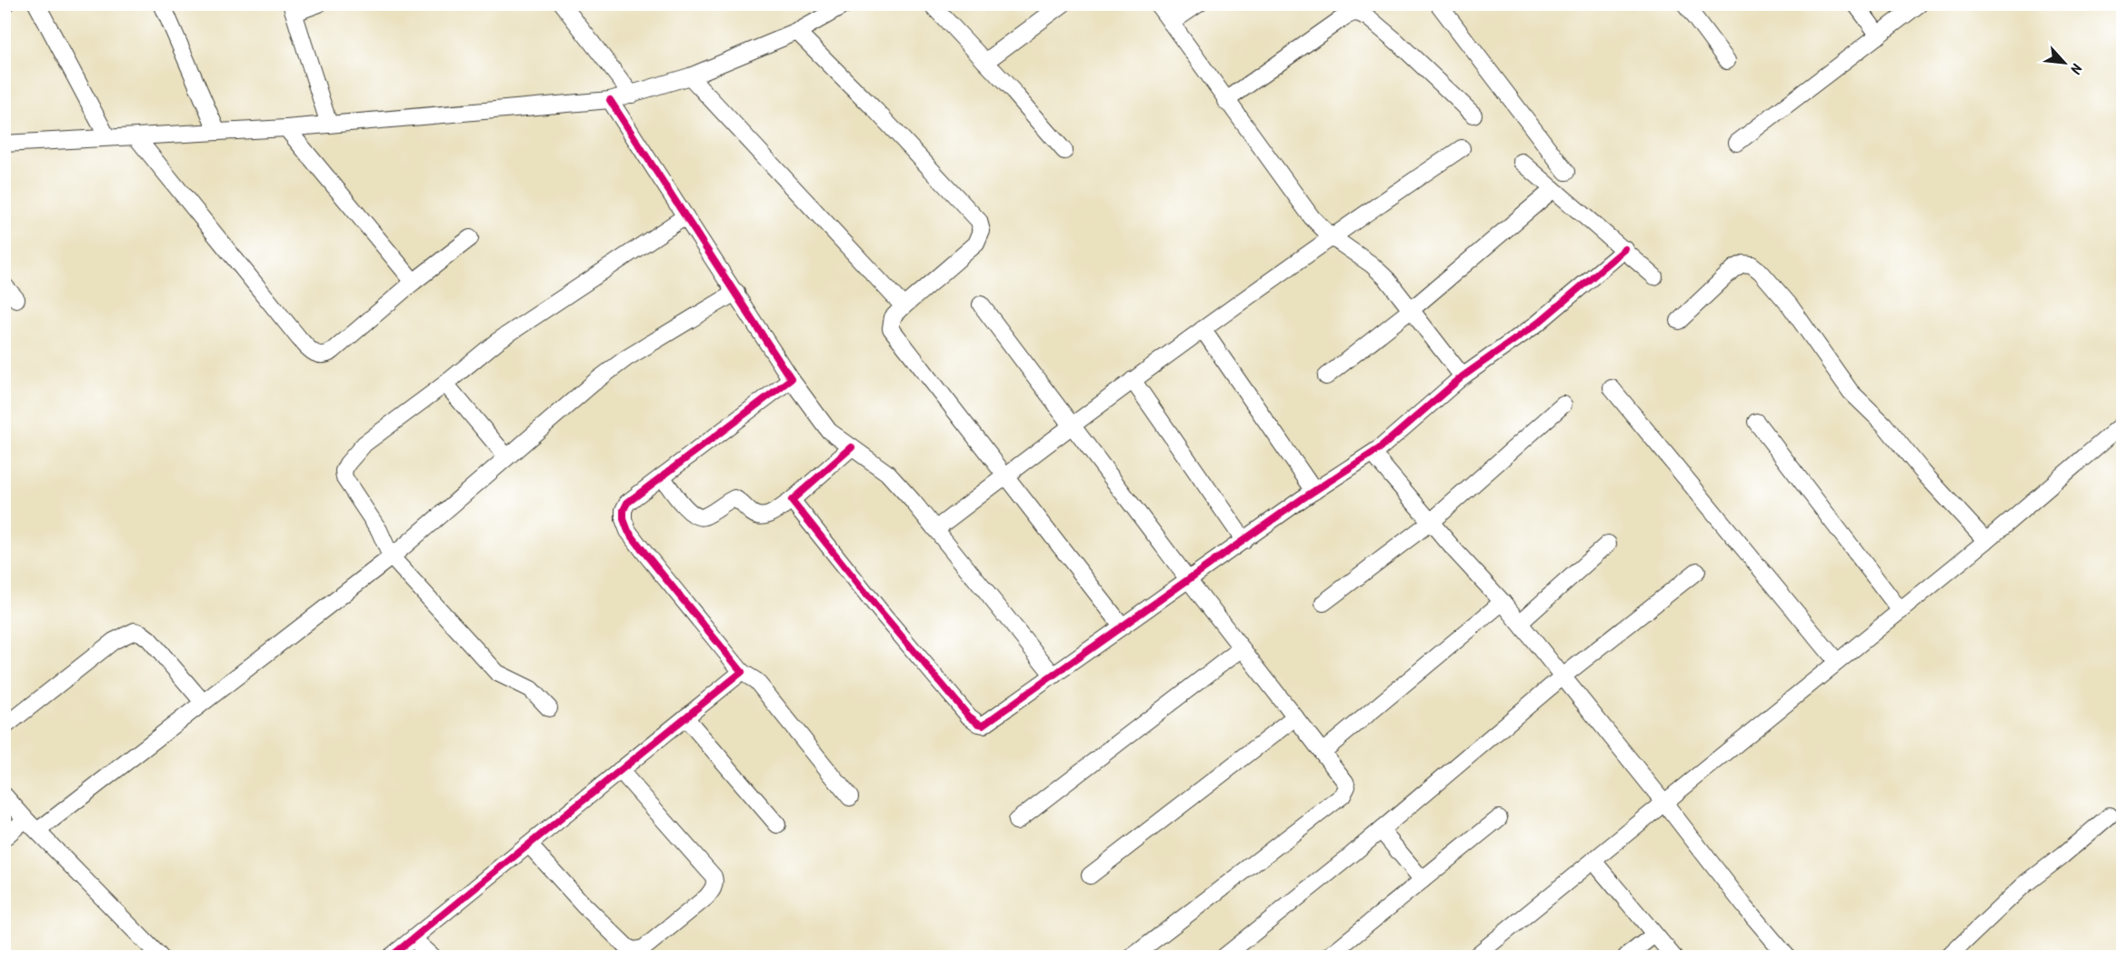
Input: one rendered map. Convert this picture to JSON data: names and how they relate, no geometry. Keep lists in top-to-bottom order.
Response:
{
  "north": "bottom right"
}
